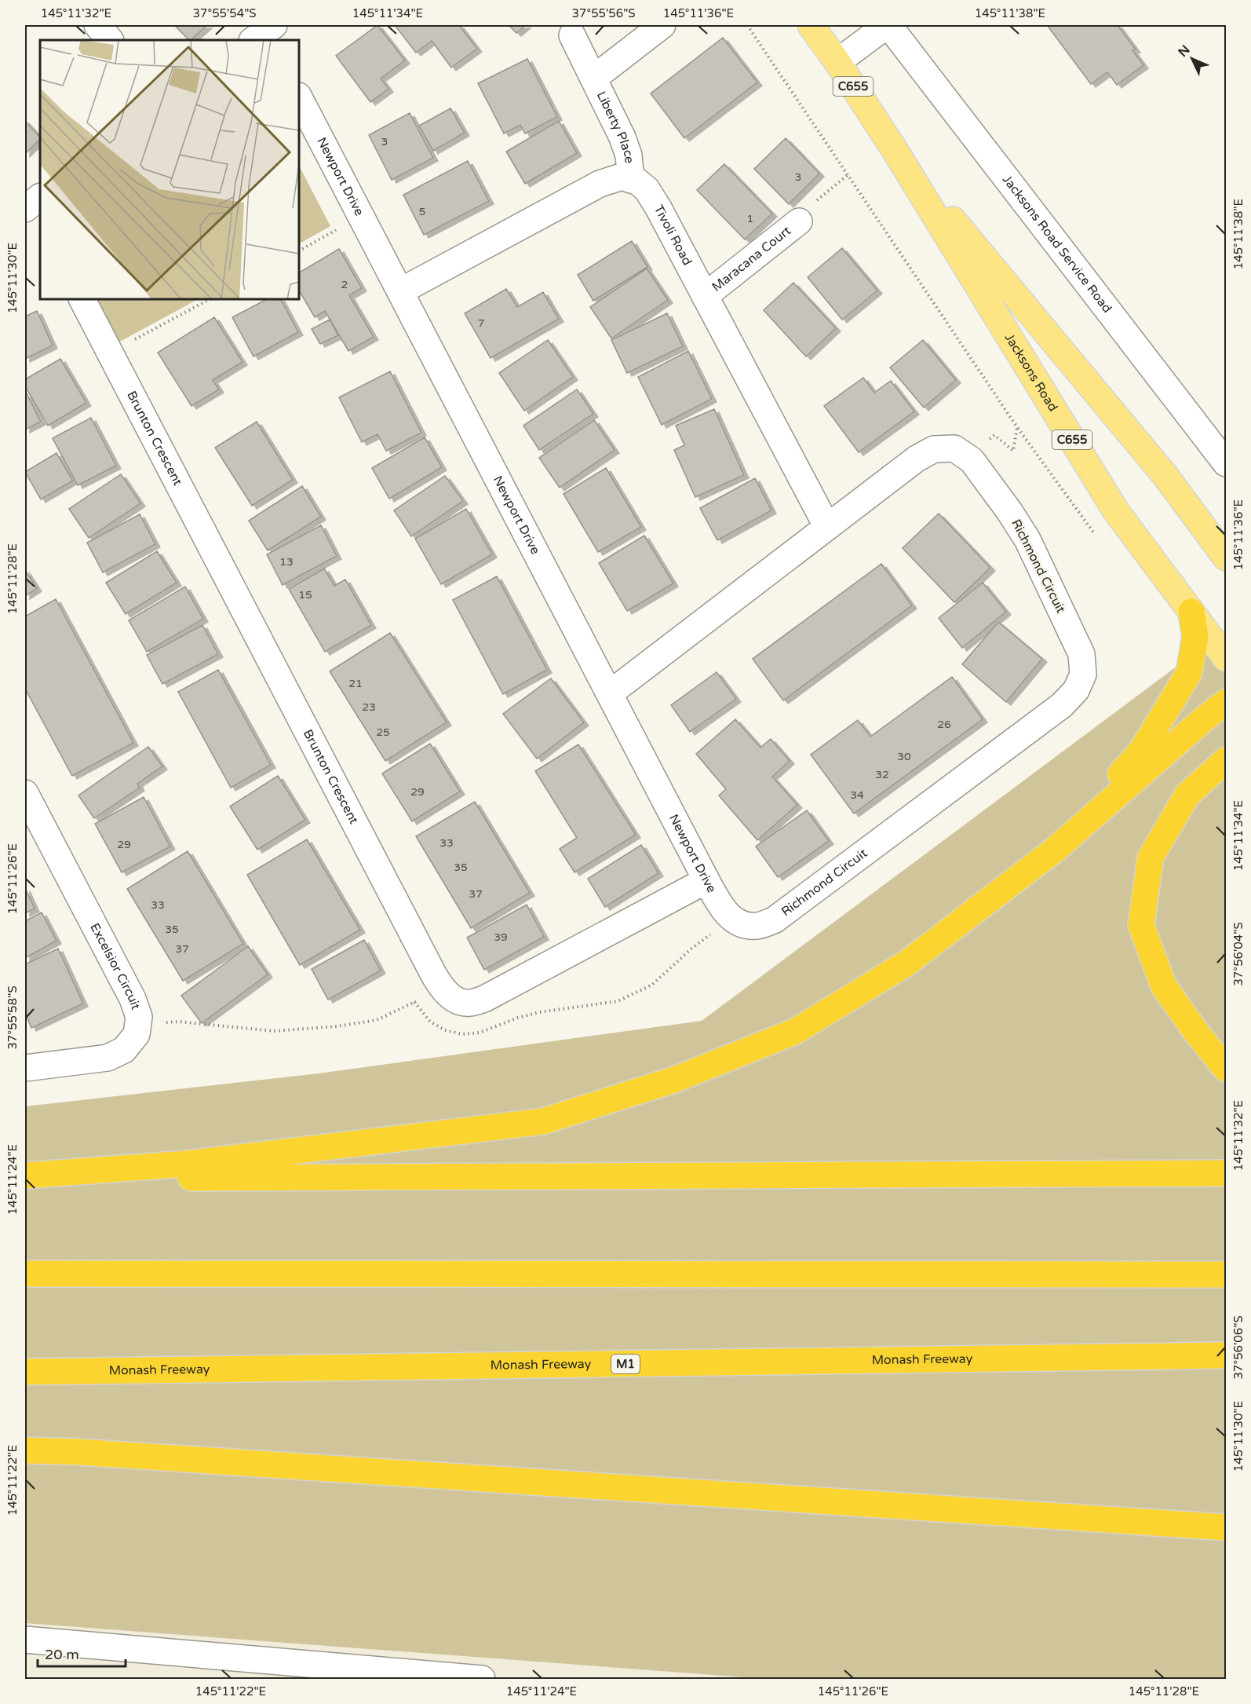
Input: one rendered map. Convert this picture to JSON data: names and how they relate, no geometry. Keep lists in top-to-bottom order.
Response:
{
  "streets": {
    "highway": ["Monash Freeway", "M1"],
    "main road": ["C655", "Jacksons Road"],
    "street": [
      "Liberty Place",
      "Newport Drive",
      "Tivoli Road",
      "Jacksons Road Service Road",
      "Maracana Court",
      "Brunton Crescent",
      "Richmond Circuit",
      "Excelsior Circuit"
    ]
  },
  "crossings": [
    ["Liberty Place", "Tivoli Road"],
    ["Newport Drive", "Brunton Crescent"],
    ["Newport Drive", "Richmond Circuit"],
    ["Tivoli Road", "Maracana Court"],
    ["Tivoli Road", "Richmond Circuit"]
  ],
  "house_numbers": [
    "3",
    "3",
    "5",
    "1",
    "2",
    "7",
    "13",
    "15",
    "21",
    "23",
    "26",
    "25",
    "30",
    "32",
    "29",
    "34",
    "33",
    "29",
    "35",
    "37",
    "33",
    "35",
    "39",
    "37"
  ],
  "scale_bar": "20 m",
  "north": "top left",
  "coordinates": [
    "145°11'32\"E",
    "37°55'54\"S",
    "145°11'34\"E",
    "37°55'56\"S",
    "145°11'36\"E",
    "145°11'38\"E",
    "145°11'30\"E",
    "145°11'28\"E",
    "145°11'26\"E",
    "37°56'04\"S",
    "37°55'58\"S",
    "145°11'24\"E",
    "37°56'06\"S",
    "145°11'22\"E"
  ]
}
